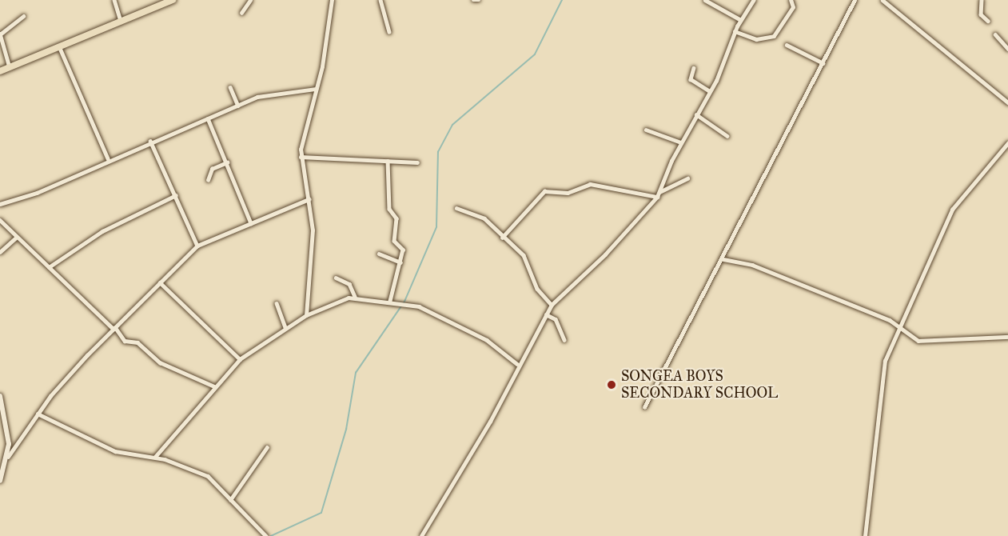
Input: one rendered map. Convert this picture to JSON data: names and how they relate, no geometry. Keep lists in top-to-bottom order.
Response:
{
  "places": ["SONGEA BOYS SECONDARY SCHOOL"]
}
